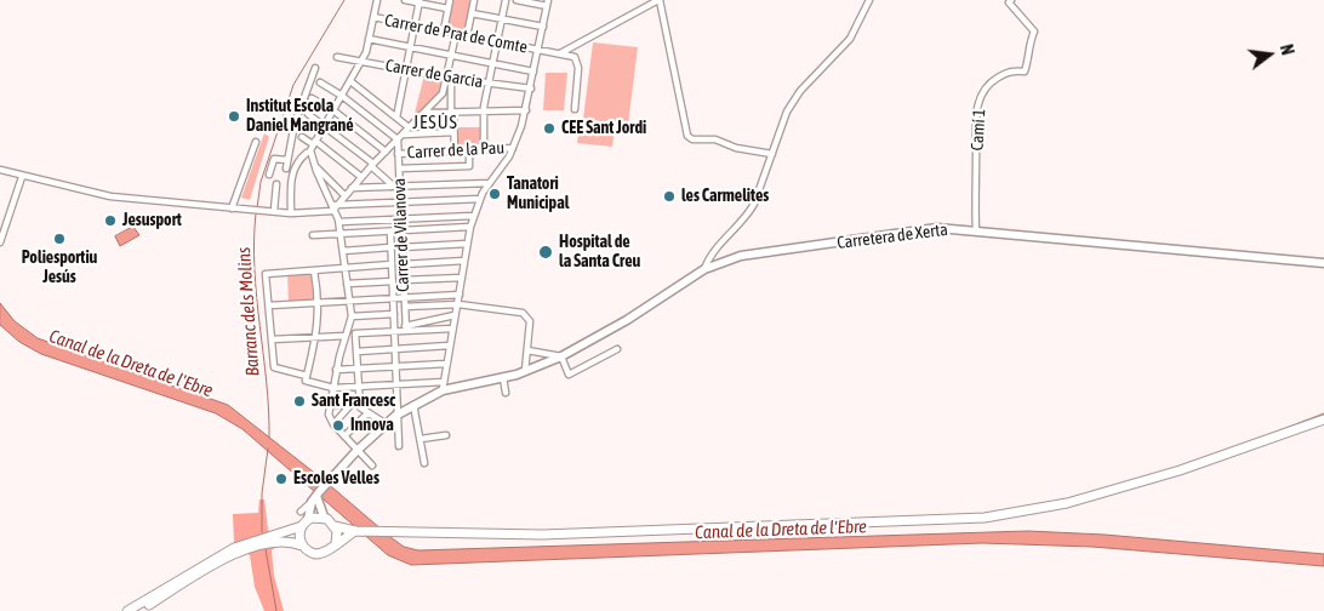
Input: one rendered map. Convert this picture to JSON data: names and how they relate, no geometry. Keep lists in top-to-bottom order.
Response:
{
  "streets": {
    "main road": ["Carretera de Xerta"],
    "street": [
      "Carrer de Prat de Comte",
      "Carrer de Garcia",
      "Camí 1",
      "Carrer de la Pau",
      "Carrer de Vilanova"
    ]
  },
  "crossings": [
    ["Camí 1", "Carretera de Xerta"],
    ["Carrer de la Pau", "Carrer de Vilanova"]
  ],
  "districts": ["JESÚS"],
  "water": ["Barranc dels Molins", "Canal de la Dreta de l'Ebre"],
  "places": [
    "Institut Escola Daniel Mangrané",
    "CEE Sant Jordi",
    "Tanatori Municipal",
    "les Carmelites",
    "Jesusport",
    "Poliesportiu Jesús",
    "Hospital de la Santa Creu",
    "Sant Francesc",
    "Innova",
    "Escoles Velles"
  ],
  "north": "right"
}
